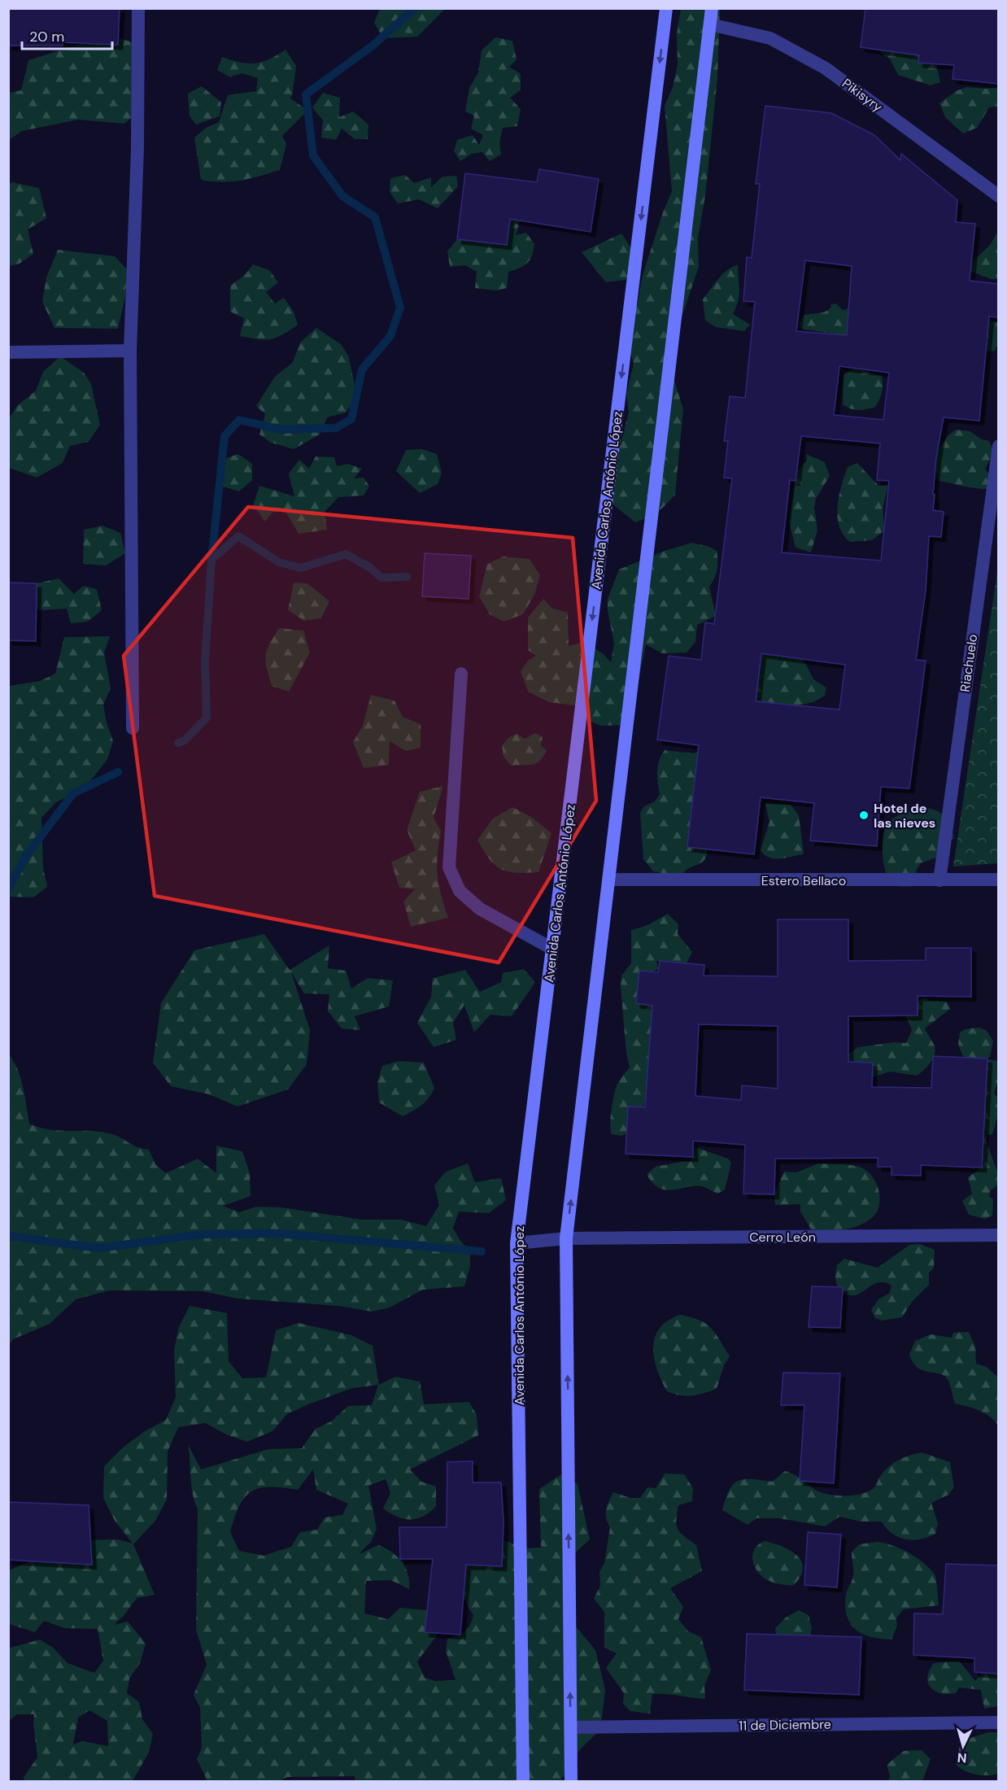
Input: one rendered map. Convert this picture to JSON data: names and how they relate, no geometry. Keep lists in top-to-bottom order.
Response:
{
  "streets": {
    "main road": ["Avenida Carlos António López"],
    "street": [
      "Pikisyry",
      "Riachuelo",
      "Estero Bellaco",
      "Cerro León",
      "11 de Diciembre"
    ]
  },
  "crossings": [
    ["Avenida Carlos António López", "Cerro León"],
    ["Riachuelo", "Estero Bellaco"]
  ],
  "places": ["Hotel de las nieves"],
  "scale_bar": "20 m",
  "north": "bottom"
}
